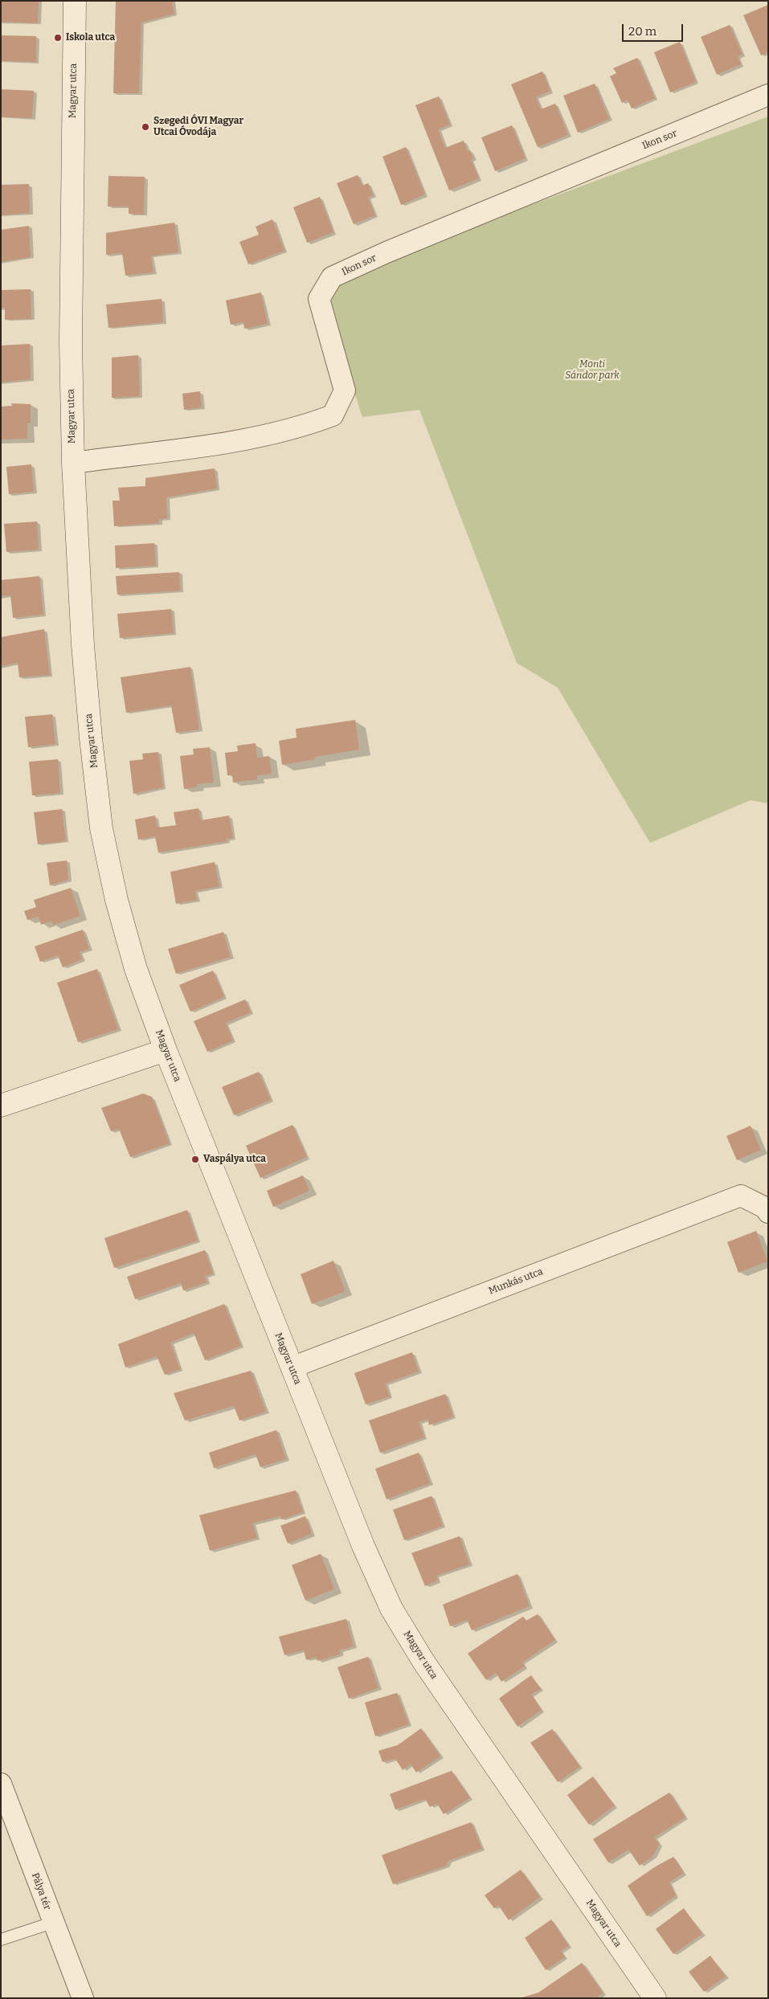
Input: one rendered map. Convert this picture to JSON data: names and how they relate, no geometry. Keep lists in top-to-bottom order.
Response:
{
  "streets": {
    "street": [
      "Magyar utca",
      "Ikon sor",
      "Munkás utca",
      "Pálya tér"
    ]
  },
  "crossings": [
    ["Magyar utca", "Ikon sor"],
    ["Magyar utca", "Munkás utca"]
  ],
  "parks": ["Monti Sándor park"],
  "places": ["Iskola utca", "Szegedi ÓVI Magyar Utcai Óvodája", "Vaspálya utca"],
  "scale_bar": "20 m"
}
